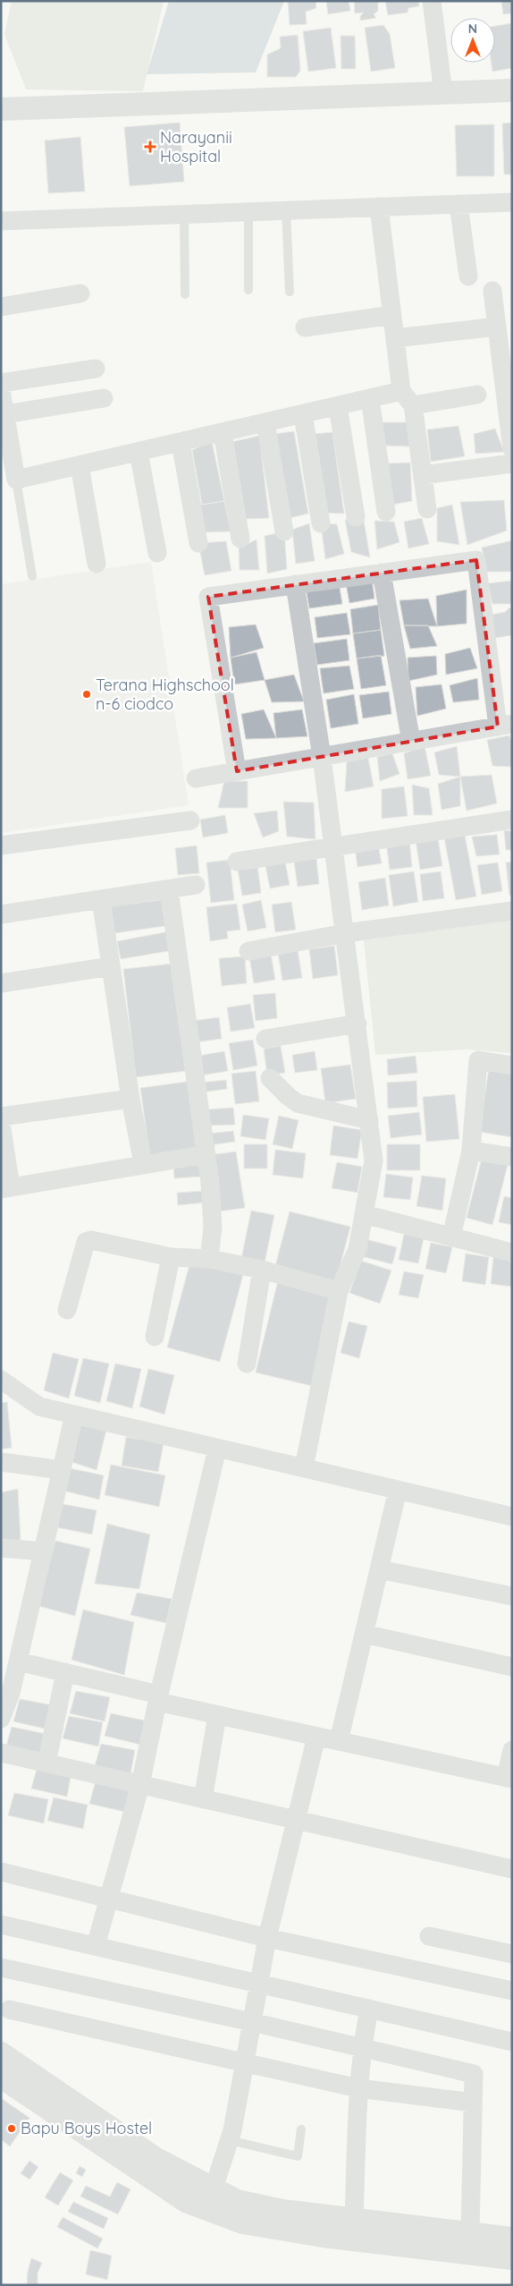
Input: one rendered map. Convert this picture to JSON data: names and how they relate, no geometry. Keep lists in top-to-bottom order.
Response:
{
  "places": {
    "health": ["Narayanii Hospital"],
    "other": ["Terana Highschool n-6 ciodco", "Bapu Boys Hostel"]
  },
  "north": "top"
}
